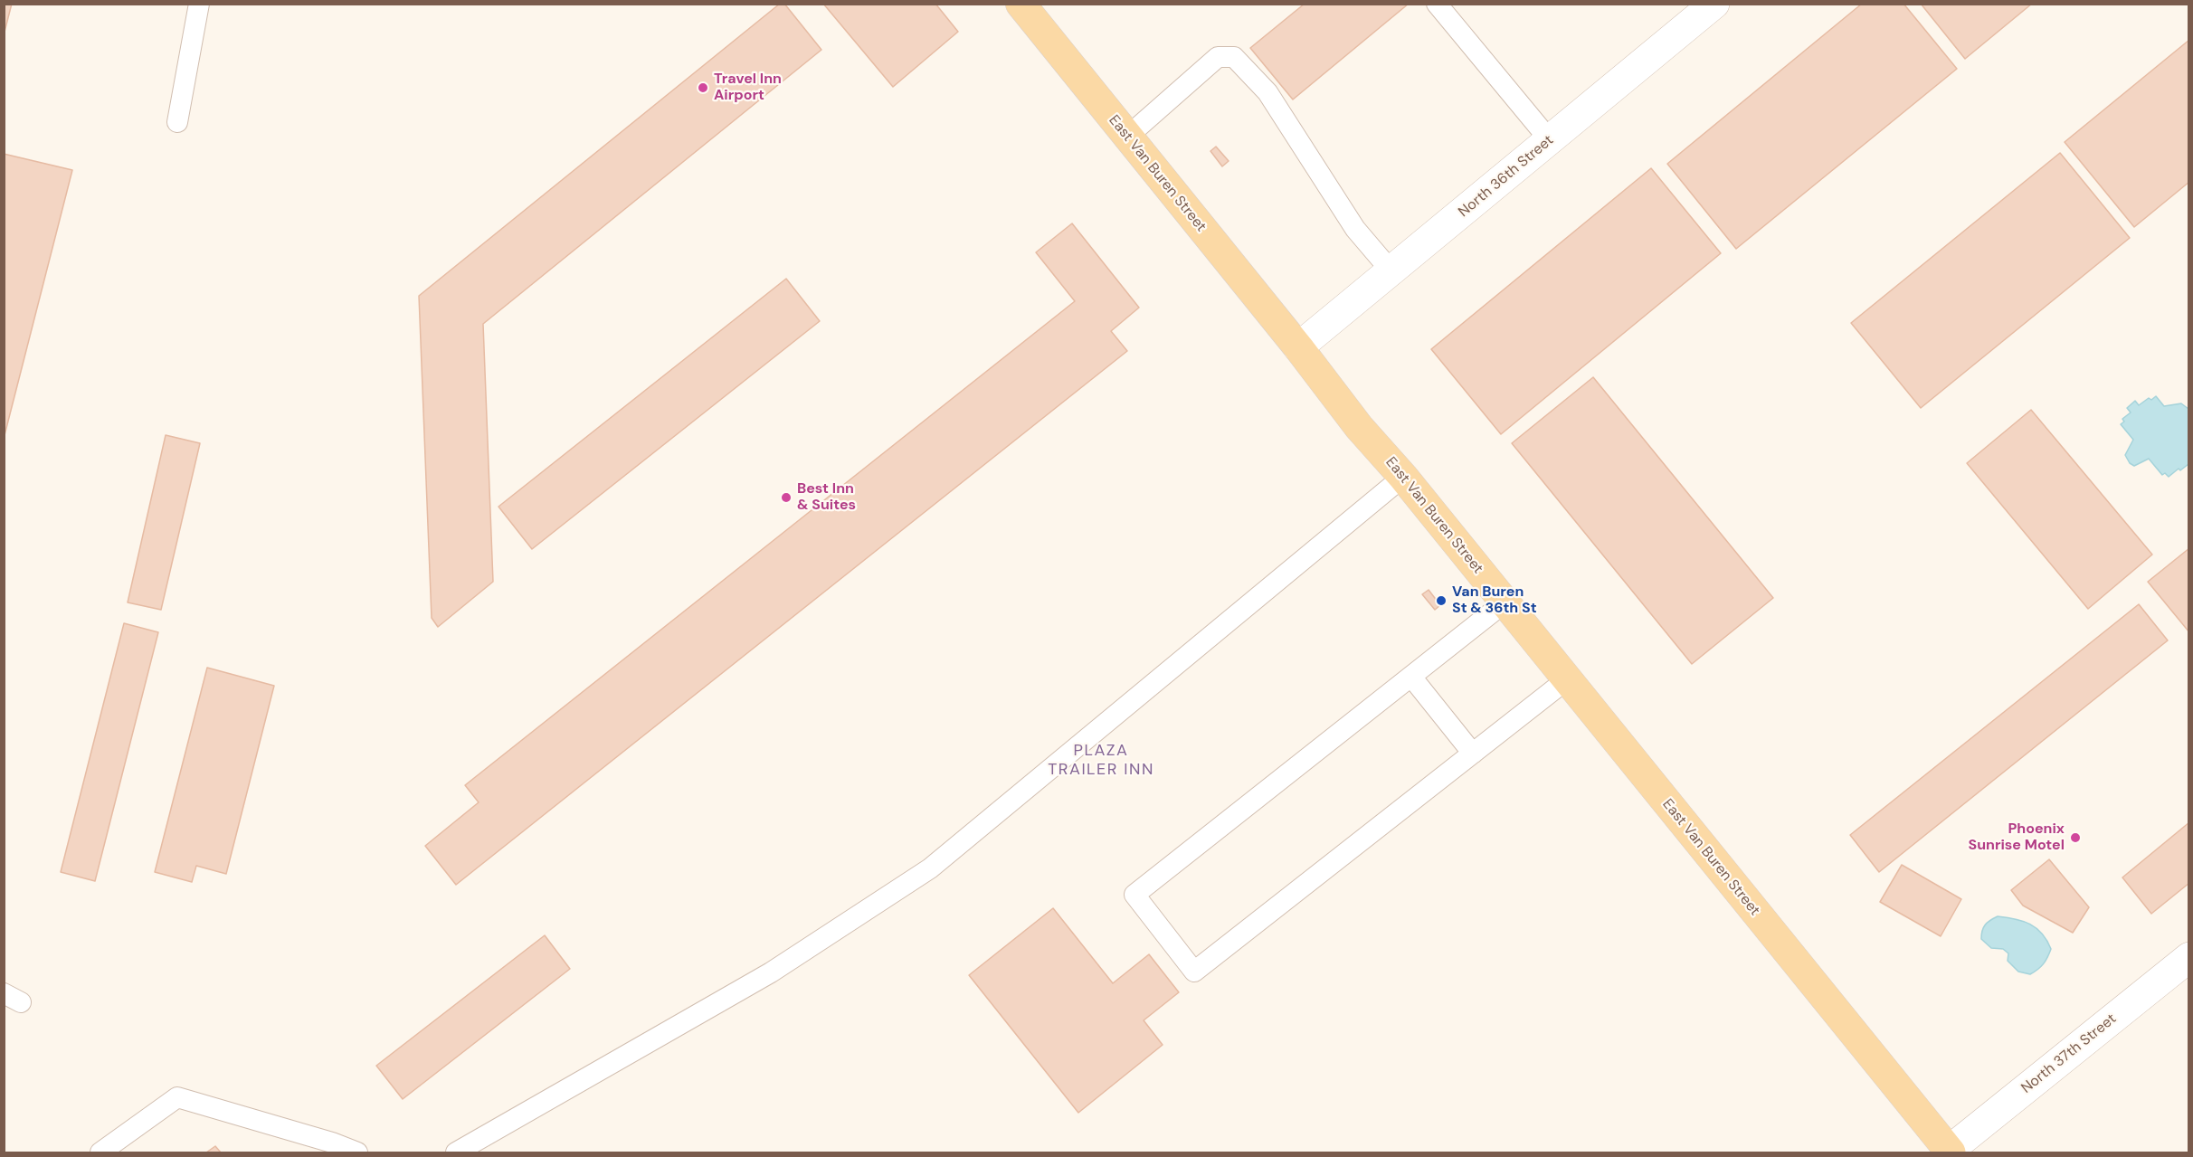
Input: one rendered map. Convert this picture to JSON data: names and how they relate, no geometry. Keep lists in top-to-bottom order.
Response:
{
  "streets": {
    "main road": ["East Van Buren Street"],
    "street": ["North 36th Street", "North 37th Street"]
  },
  "crossings": [
    ["East Van Buren Street", "North 36th Street"],
    ["East Van Buren Street", "North 37th Street"]
  ],
  "districts": ["PLAZA TRAILER INN"],
  "places": [
    "Travel Inn Airport",
    "Best Inn & Suites",
    "Van Buren St & 36th St",
    "Phoenix Sunrise Motel"
  ]
}
